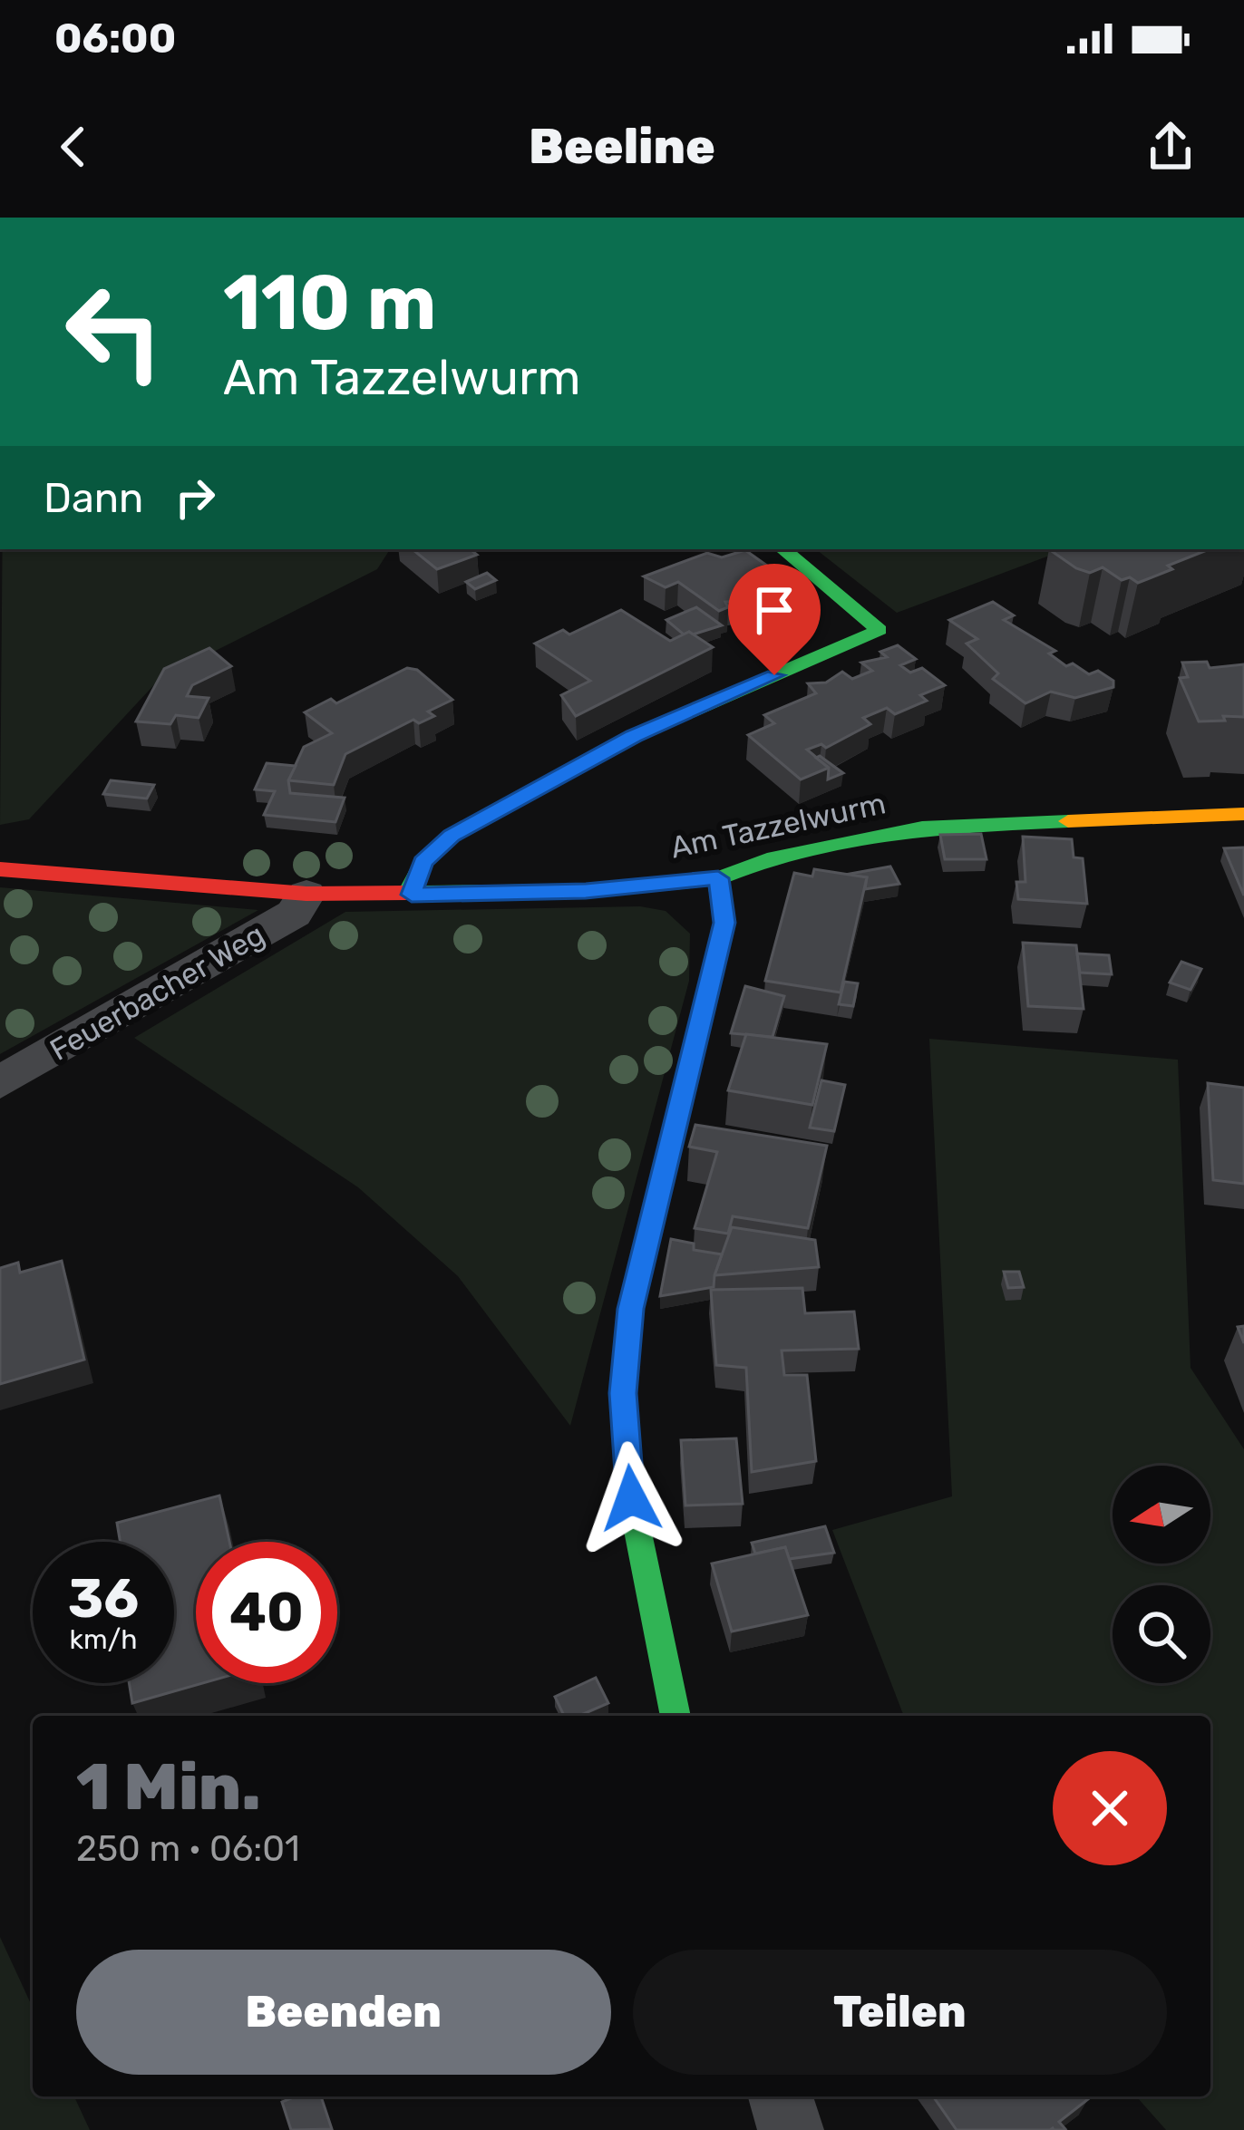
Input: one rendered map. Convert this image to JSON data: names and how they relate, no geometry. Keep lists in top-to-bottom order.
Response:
{
  "streets": {
    "street": ["Am Tazzelwurm", "Feuerbacher Weg"]
  },
  "crossings": [
    ["Am Tazzelwurm", "Feuerbacher Weg"]
  ],
  "north": "left",
  "page": {
    "status": "06:00",
    "header": "Beeline",
    "turn": ["110 m", "Am Tazzelwurm"],
    "then": "Dann",
    "speed": "36 km/h",
    "limit": "40",
    "heading": ["1 Min.", "250 m · 06:01"],
    "buttons": ["Beenden", "Teilen"]
  }
}
